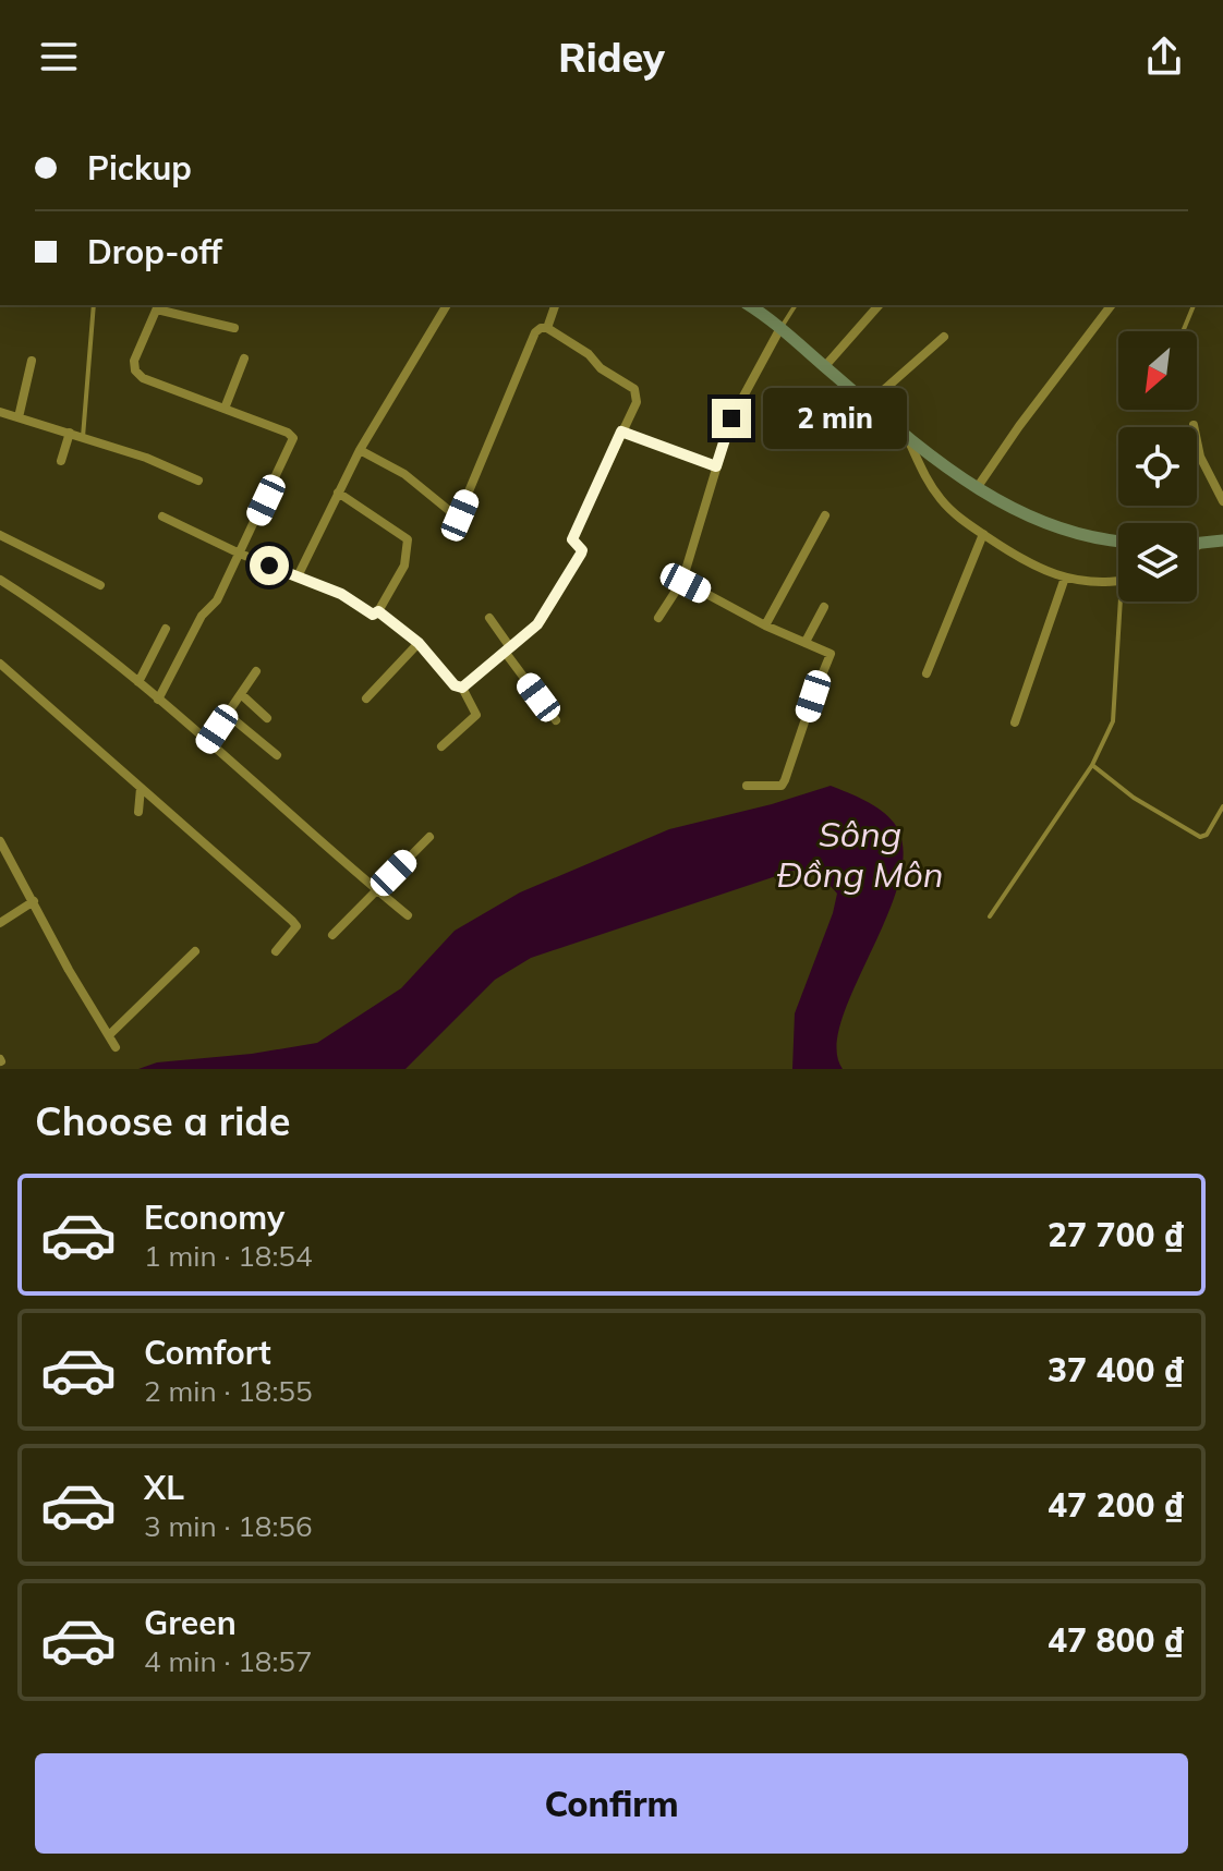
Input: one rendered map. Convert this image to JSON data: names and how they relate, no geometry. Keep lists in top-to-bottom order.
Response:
{
  "water": ["Sông Đồng Môn"],
  "north": "bottom left",
  "page": {
    "header": "Ridey",
    "banner": ["Pickup", "Drop-off"],
    "bubble": "2 min",
    "heading": "Choose a ride",
    "list": [
      {
        "name": "Economy",
        "note": "1 min · 18:54",
        "value": "27 700 ₫"
      },
      {
        "name": "Comfort",
        "note": "2 min · 18:55",
        "value": "37 400 ₫"
      },
      {
        "name": "XL",
        "note": "3 min · 18:56",
        "value": "47 200 ₫"
      },
      {
        "name": "Green",
        "note": "4 min · 18:57",
        "value": "47 800 ₫"
      }
    ],
    "buttons": "Confirm"
  }
}
